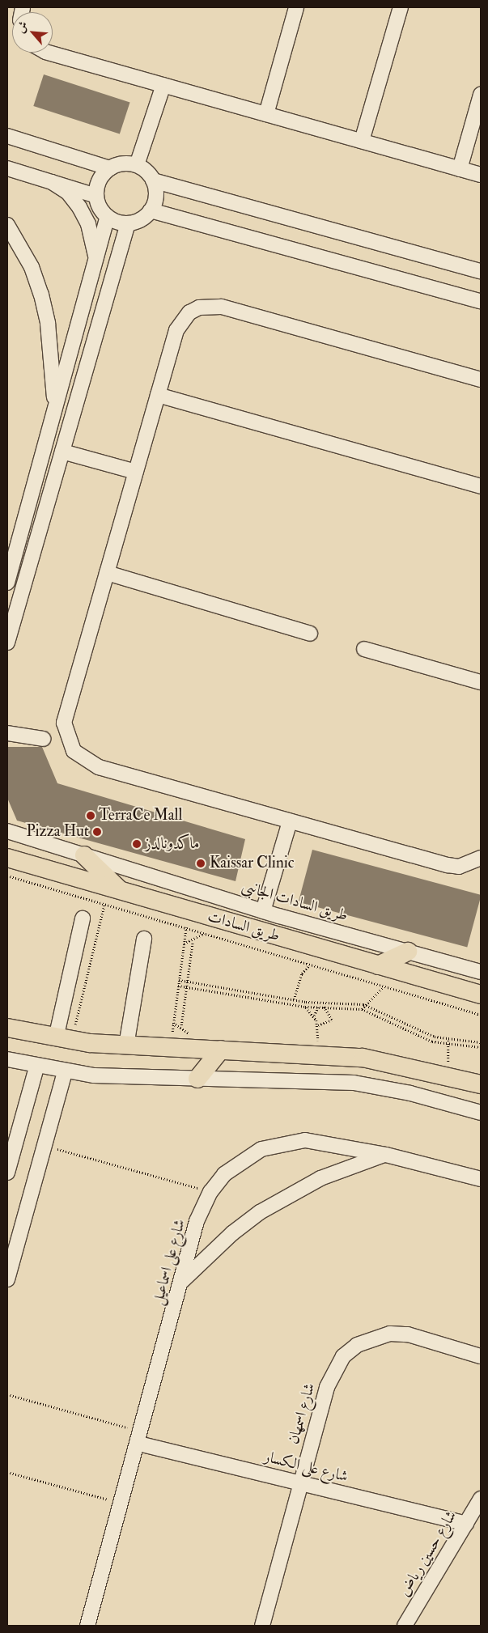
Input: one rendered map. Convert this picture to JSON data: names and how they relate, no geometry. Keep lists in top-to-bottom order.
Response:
{
  "streets": {
    "main road": ["طريق السادات"],
    "street": [
      "طريق السادات الجانبى",
      "شارع على اسماعيل",
      "شارع اسمهان",
      "شارع على الكسار",
      "شارع حسين رياض"
    ]
  },
  "crossings": [
    ["شارع على اسماعيل", "شارع على الكسار"],
    ["شارع اسمهان", "شارع على الكسار"],
    ["شارع على الكسار", "شارع حسين رياض"]
  ],
  "places": [
    "TerraCe Mall",
    "Pizza Hut",
    "ماكدونالدز",
    "Kaissar Clinic"
  ],
  "north": "top left"
}
